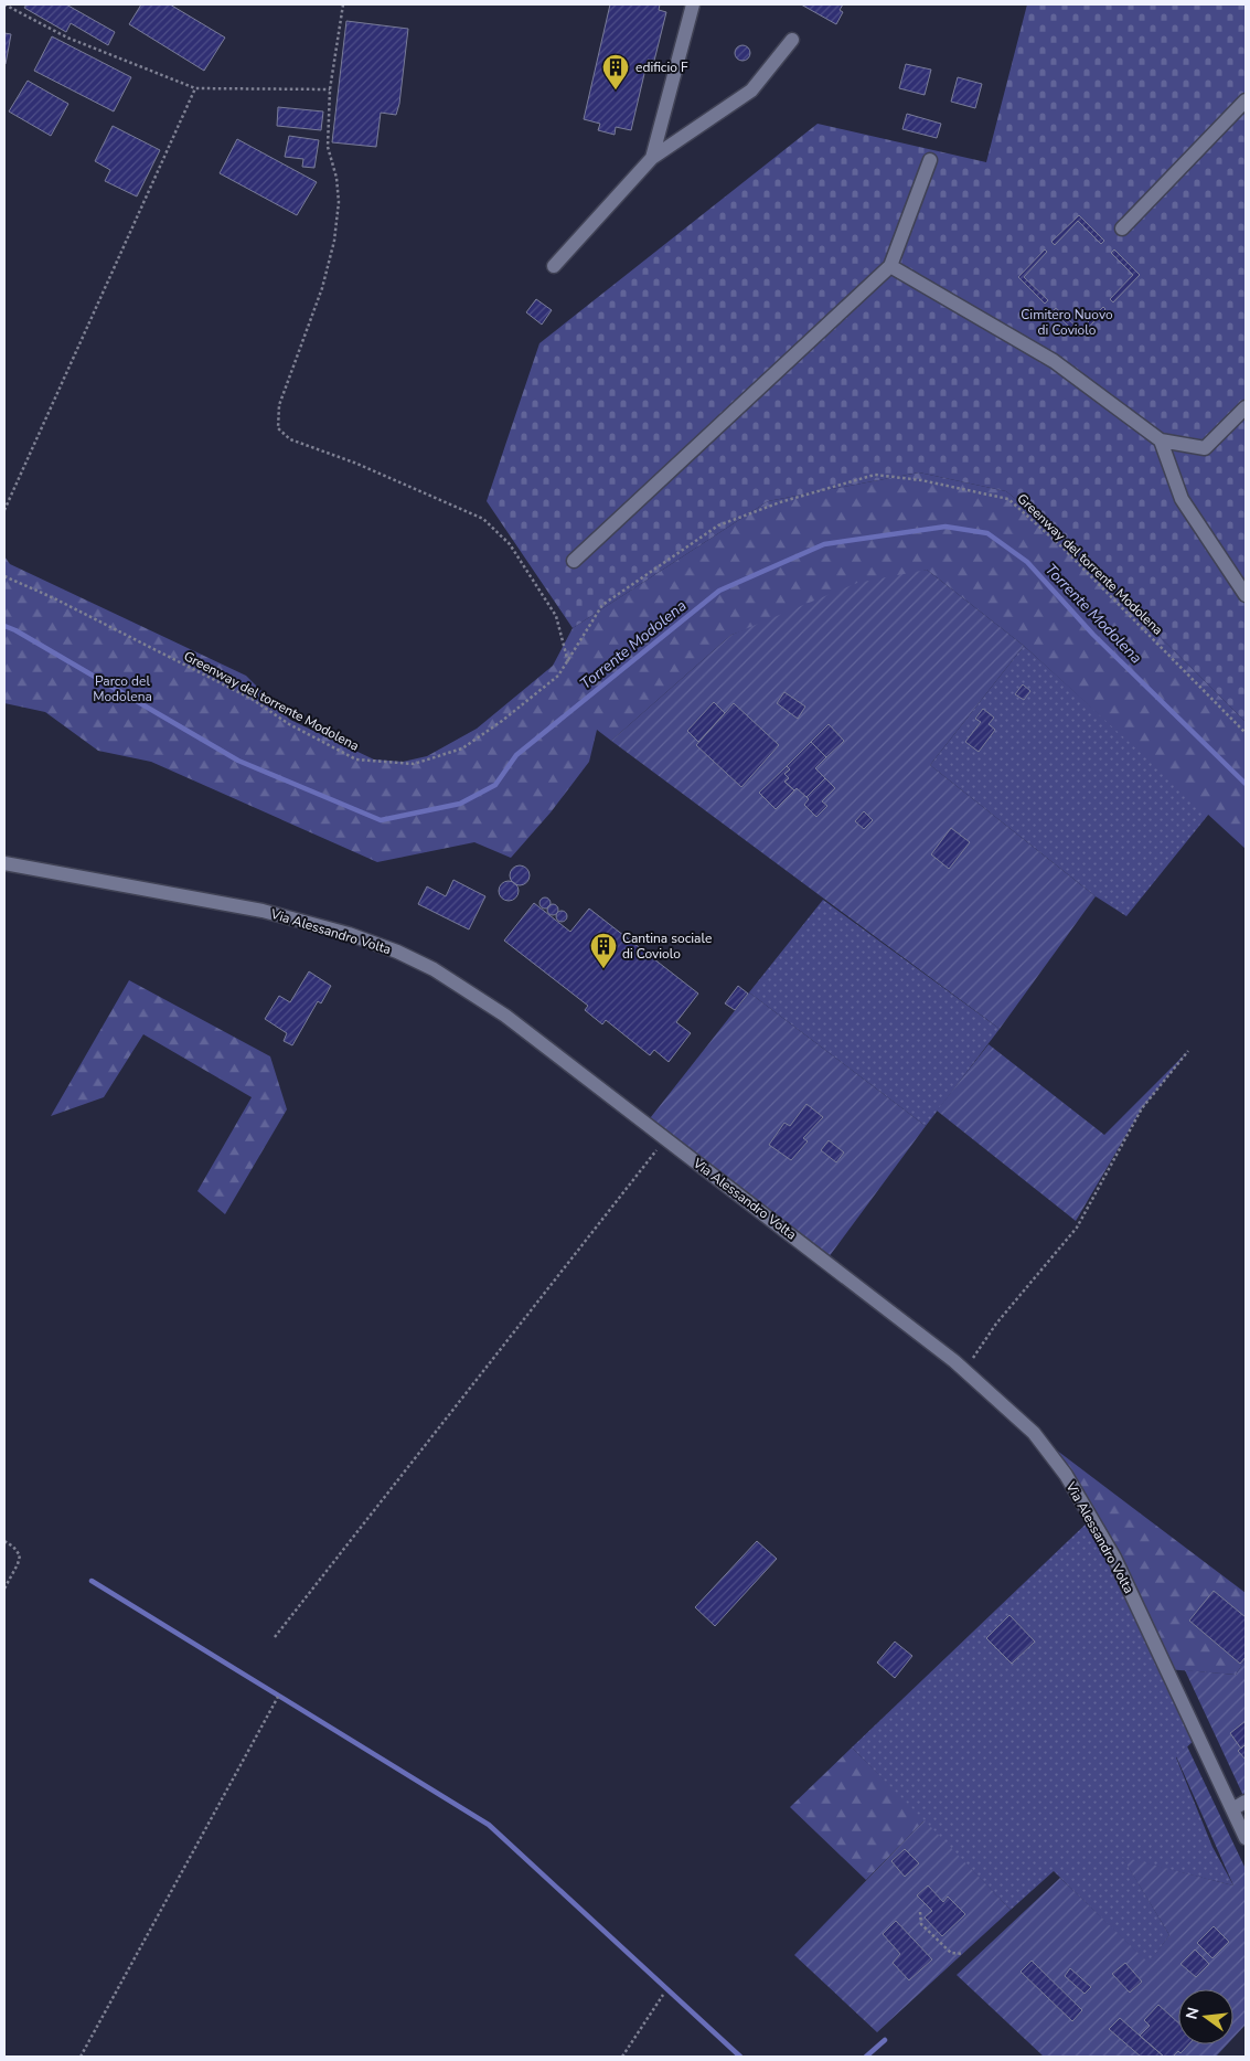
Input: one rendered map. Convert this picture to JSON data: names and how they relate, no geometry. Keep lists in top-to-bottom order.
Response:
{
  "streets": {
    "street": ["Via Alessandro Volta"],
    "path": ["Greenway del torrente Modolena"]
  },
  "water": ["Torrente Modolena"],
  "parks": ["Cimitero Nuovo di Coviolo", "Parco del Modolena"],
  "places": {
    "building": ["edificio F", "Cantina sociale di Coviolo"]
  },
  "north": "left"
}
